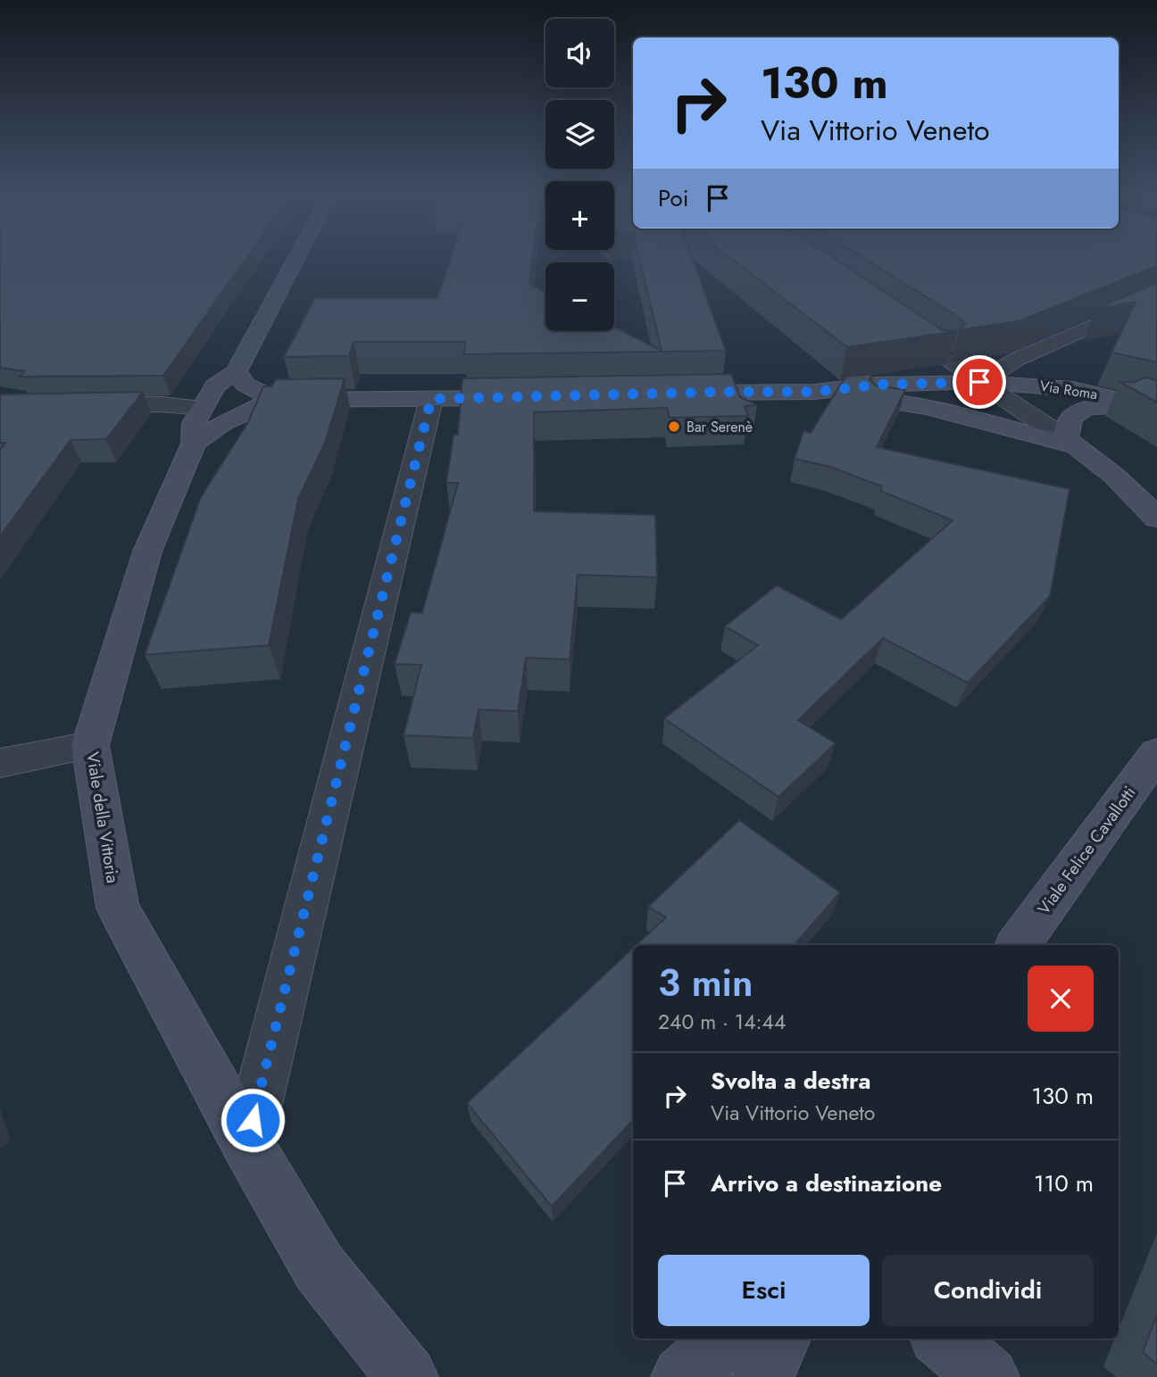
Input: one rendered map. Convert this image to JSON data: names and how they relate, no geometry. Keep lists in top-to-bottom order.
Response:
{
  "streets": {
    "main road": ["Via Roma", "Viale della Vittoria", "Viale Felice Cavallotti"]
  },
  "places": ["Bar Serenè"],
  "page": {
    "map_buttons": ["+", "−"],
    "turn": ["130 m", "Via Vittorio Veneto"],
    "then": "Poi",
    "heading": ["3 min", "240 m · 14:44"],
    "list": [
      {
        "name": "Svolta a destra",
        "note": "Via Vittorio Veneto",
        "value": "130 m"
      },
      {
        "name": "Arrivo a destinazione",
        "value": "110 m"
      }
    ],
    "buttons": ["Esci", "Condividi"]
  }
}
